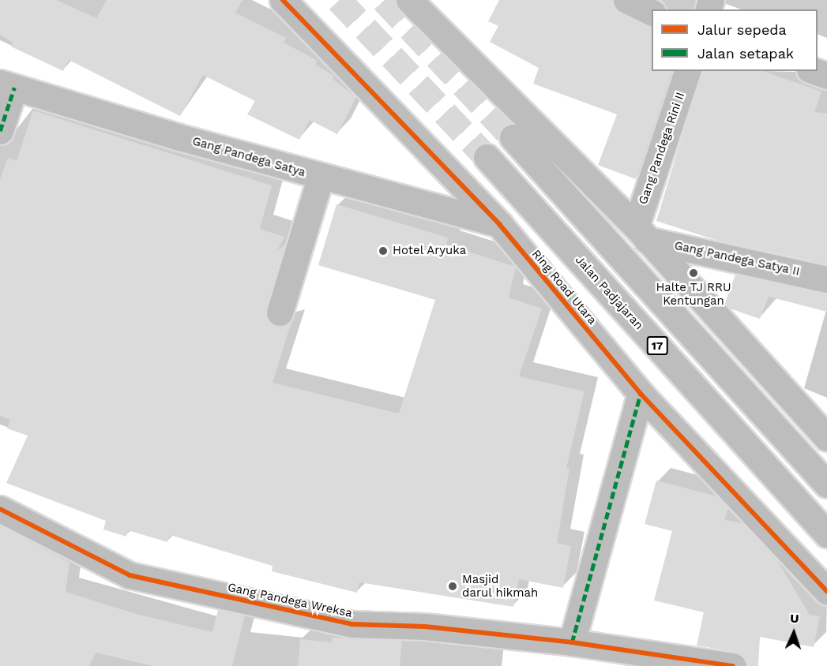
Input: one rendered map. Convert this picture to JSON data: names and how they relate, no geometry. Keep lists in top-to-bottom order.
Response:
{
  "streets": {
    "main road": [
      "Gang Pandega Rini II",
      "Gang Pandega Satya",
      "Gang Pandega Satya II",
      "Ring Road Utara",
      "Jalan Padjajaran",
      "17",
      "Gang Pandega Wreksa"
    ]
  },
  "crossings": [
    ["Gang Pandega Rini II", "Gang Pandega Satya II"],
    ["Gang Pandega Satya", "Ring Road Utara"]
  ],
  "places": ["Hotel Aryuka", "Halte TJ RRU Kentungan", "Masjid darul hikmah"],
  "legend": ["Jalur sepeda", "Jalan setapak"],
  "north": "top"
}
